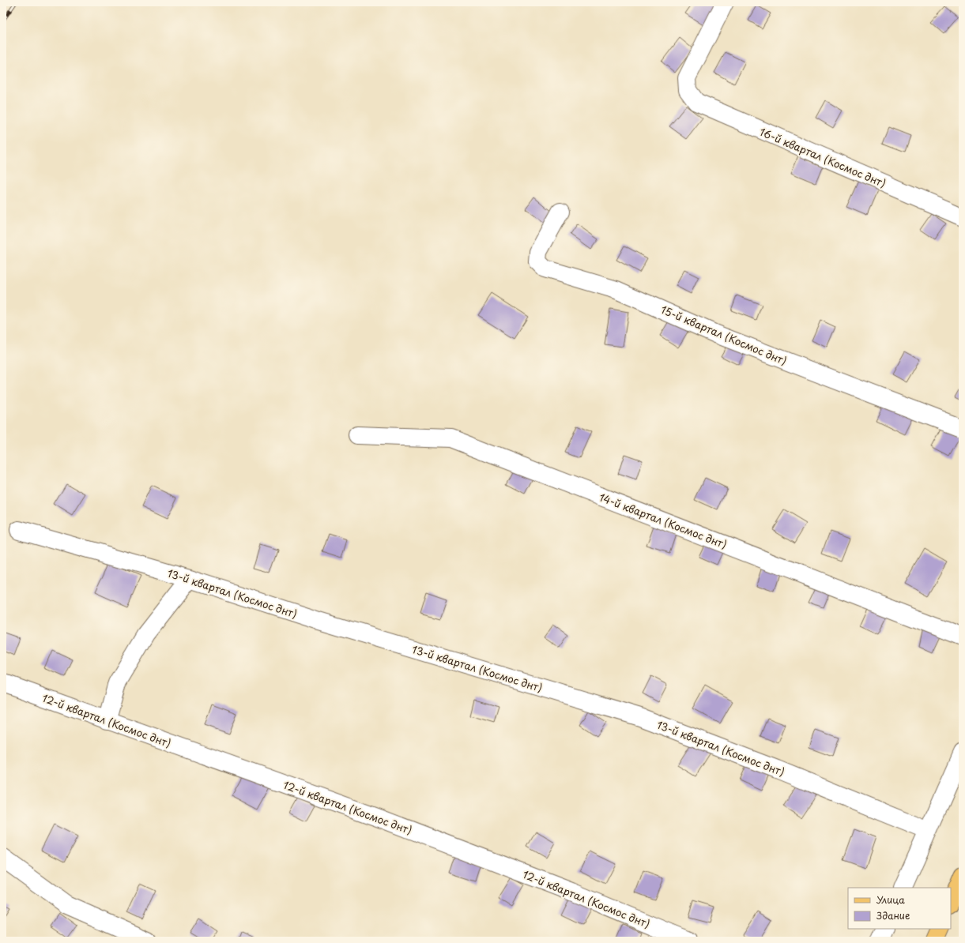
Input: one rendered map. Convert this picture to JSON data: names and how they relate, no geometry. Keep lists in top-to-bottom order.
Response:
{
  "streets": {
    "street": [
      "16-й квартал (Космос днт)",
      "15-й квартал (Космос днт)",
      "14-й квартал (Космос днт)",
      "13-й квартал (Космос днт)",
      "12-й квартал (Космос днт)"
    ]
  },
  "legend": ["Улица", "Здание"]
}
